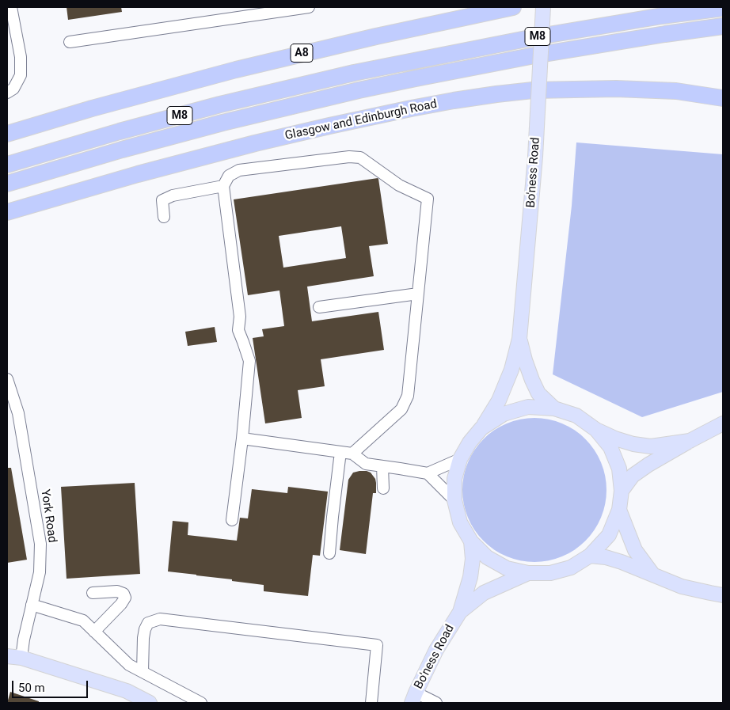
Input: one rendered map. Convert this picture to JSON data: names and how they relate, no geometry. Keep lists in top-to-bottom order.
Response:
{
  "streets": {
    "highway": ["M8", "A8", "Glasgow and Edinburgh Road"],
    "main road": ["Bo'ness Road"],
    "street": ["York Road"]
  },
  "scale_bar": "50 m"
}
